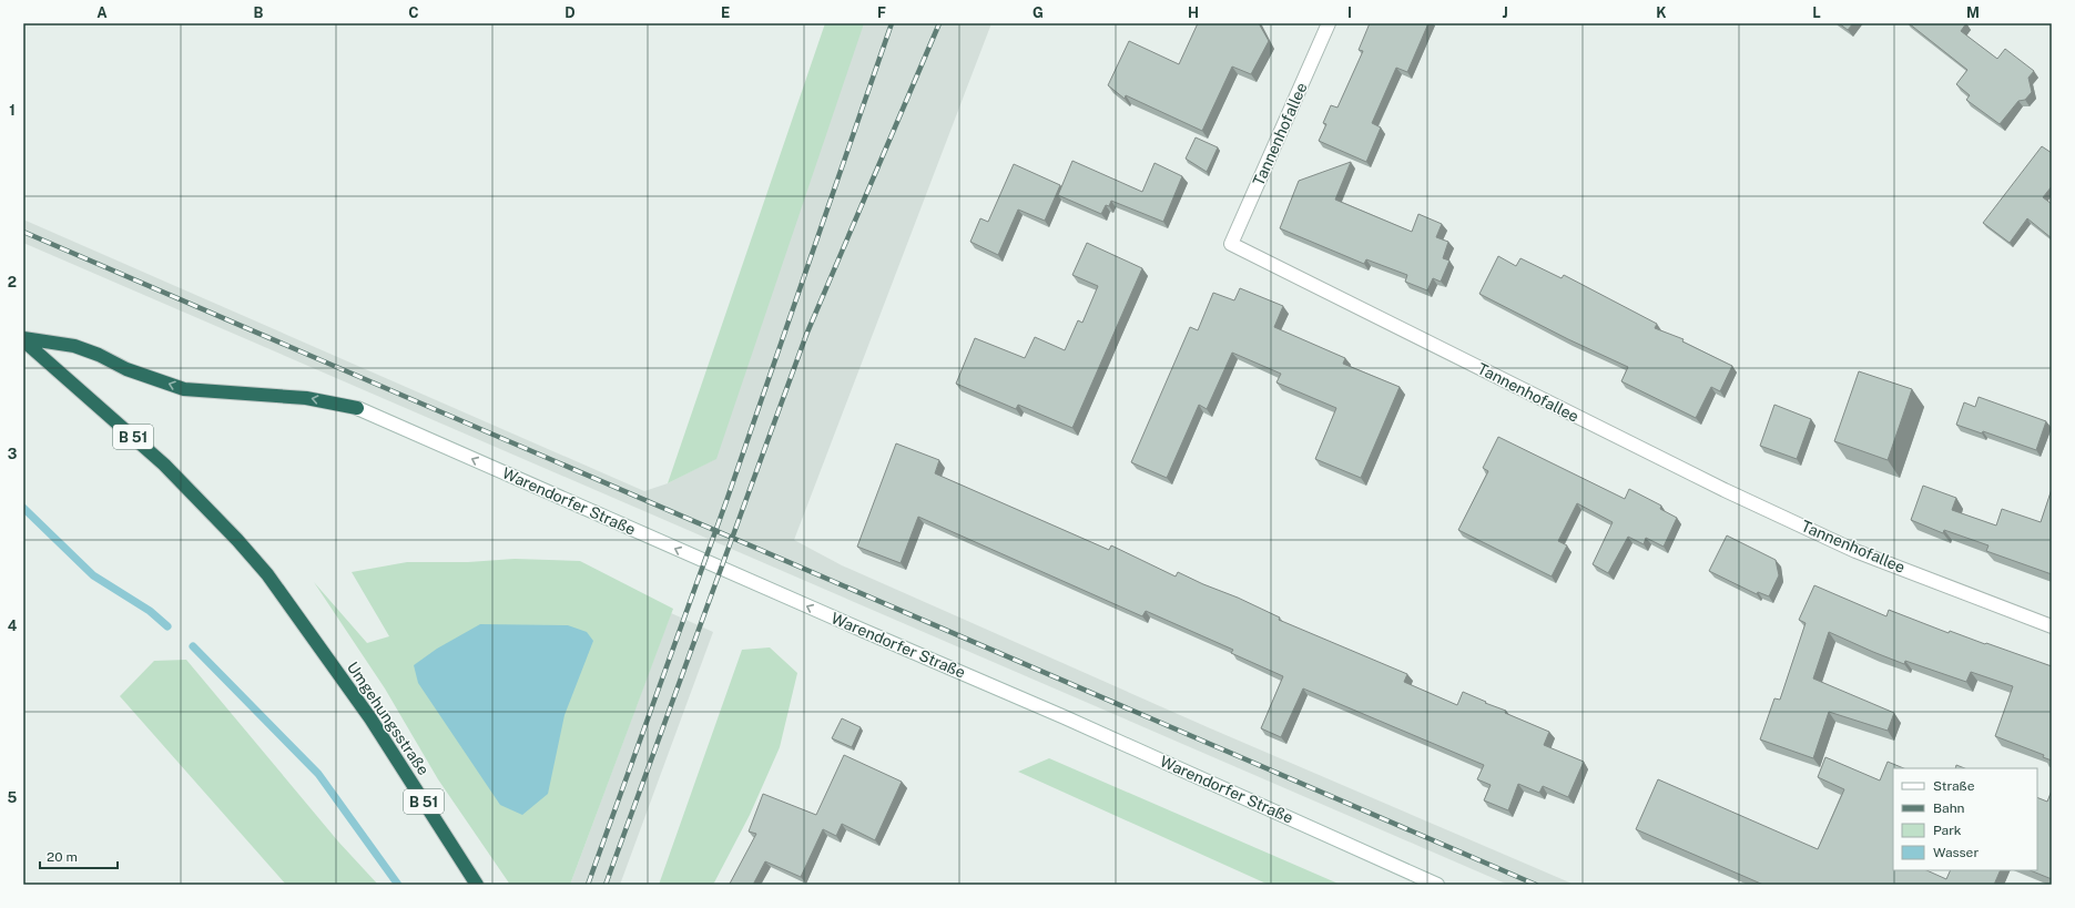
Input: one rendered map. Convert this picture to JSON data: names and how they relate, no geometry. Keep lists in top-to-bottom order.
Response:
{
  "streets": {
    "highway": ["B 51", "Umgehungsstraße"],
    "main road": ["Tannenhofallee", "Warendorfer Straße"]
  },
  "one_way": ["Warendorfer Straße"],
  "legend": [
    "Straße",
    "Bahn",
    "Park",
    "Wasser"
  ],
  "scale_bar": "20 m",
  "grid": {
    "columns": [
      "A",
      "B",
      "C",
      "D",
      "E",
      "F",
      "G",
      "H",
      "I",
      "J",
      "K",
      "L",
      "M"
    ],
    "rows": [
      "1",
      "2",
      "3",
      "4",
      "5"
    ]
  }
}
